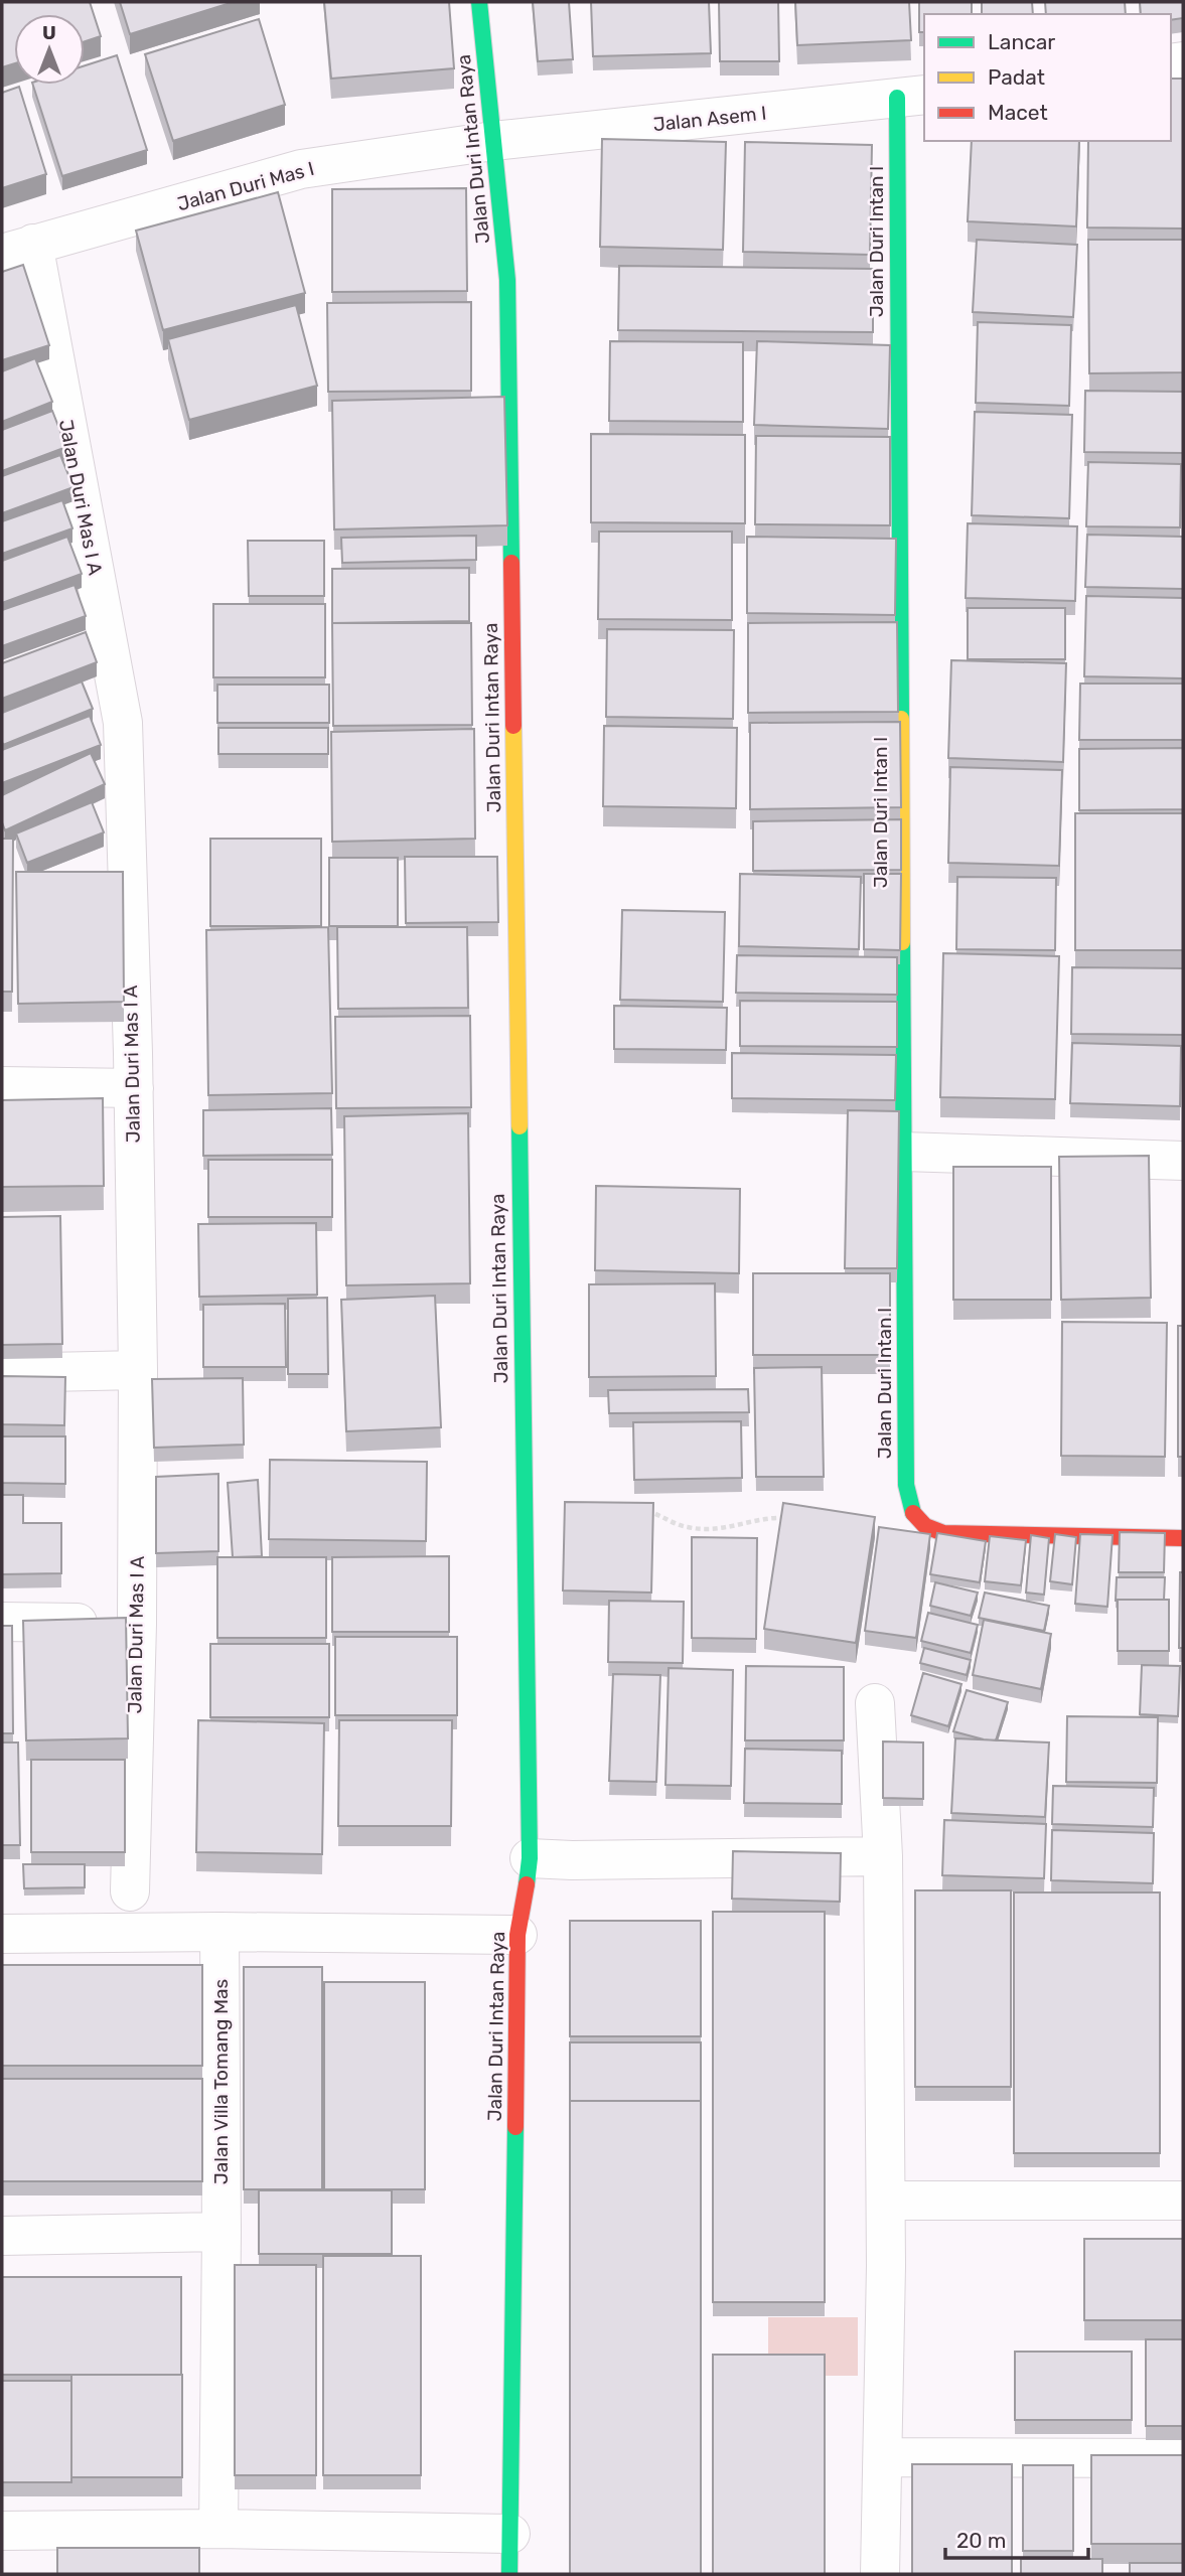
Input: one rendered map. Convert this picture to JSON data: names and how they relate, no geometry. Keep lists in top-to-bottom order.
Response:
{
  "streets": {
    "street": [
      "Jalan Asem I",
      "Jalan Duri Intan Raya",
      "Jalan Duri Mas I",
      "Jalan Duri Intan I",
      "Jalan Duri Mas I A",
      "Jalan Villa Tomang Mas"
    ]
  },
  "crossings": [
    ["Jalan Asem I", "Jalan Duri Intan Raya"],
    ["Jalan Asem I", "Jalan Duri Mas I"],
    ["Jalan Asem I", "Jalan Duri Intan I"],
    ["Jalan Duri Intan Raya", "Jalan Duri Mas I"],
    ["Jalan Duri Mas I", "Jalan Duri Mas I A"]
  ],
  "legend": ["Lancar", "Padat", "Macet"],
  "scale_bar": "20 m",
  "north": "top"
}
